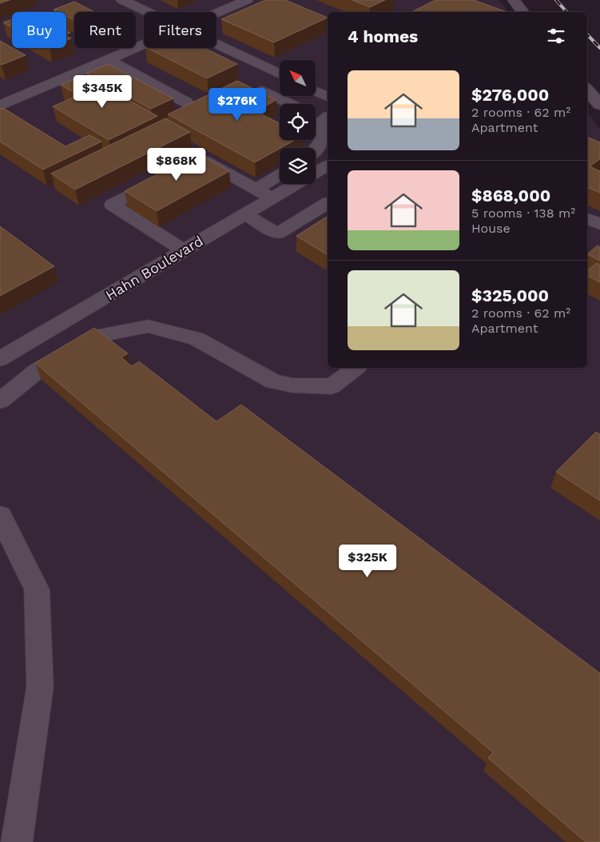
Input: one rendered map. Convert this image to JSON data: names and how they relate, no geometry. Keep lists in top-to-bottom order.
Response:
{
  "streets": {
    "street": ["Hahn Boulevard"]
  },
  "north": "top left",
  "page": {
    "chip": ["Buy", "Rent", "Filters"],
    "heading": "4 homes",
    "list": [
      {
        "name": "$276,000",
        "note": "2 rooms · 62 m² · Apartment"
      },
      {
        "name": "$868,000",
        "note": "5 rooms · 138 m² · House"
      },
      {
        "name": "$325,000",
        "note": "2 rooms · 62 m² · Apartment"
      }
    ],
    "price": [
      "$345K",
      "$276K",
      "$868K",
      "$325K"
    ]
  }
}
